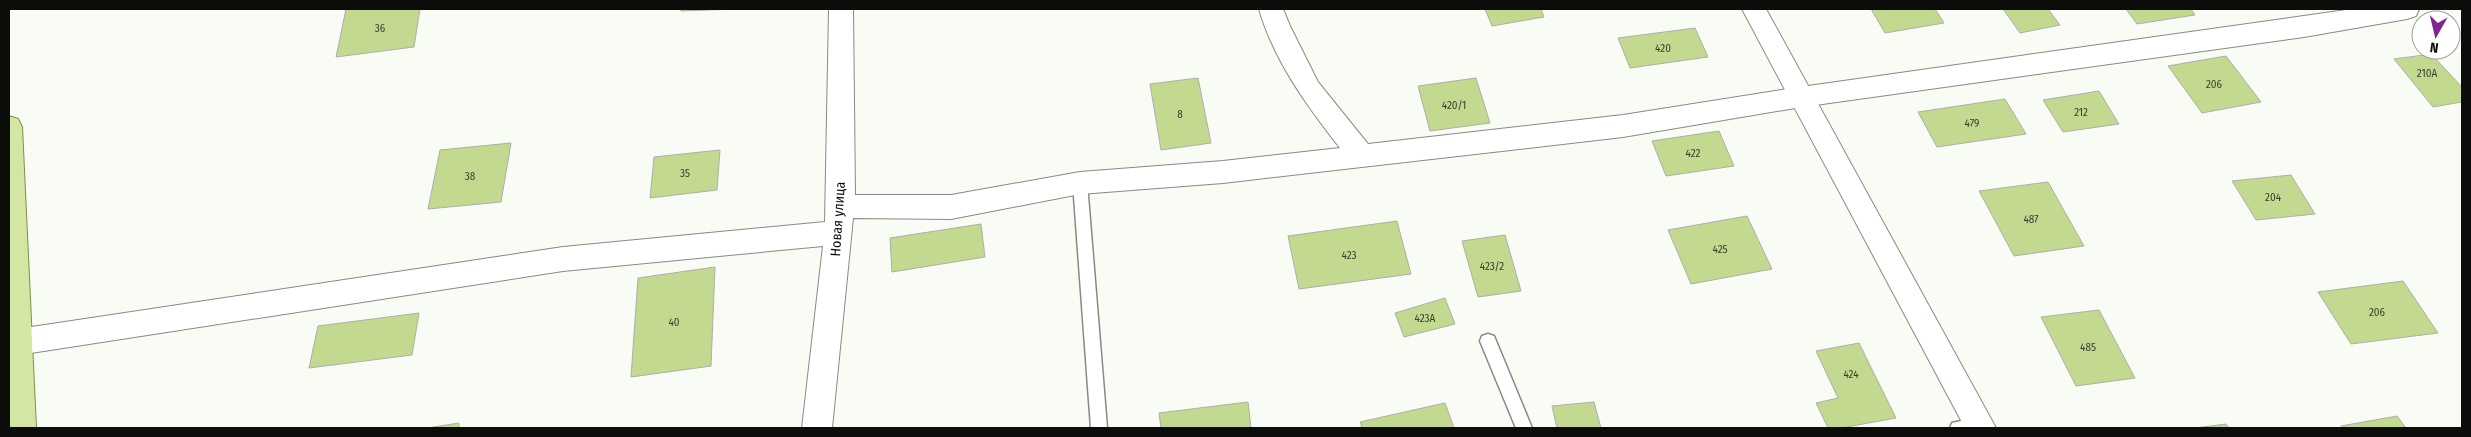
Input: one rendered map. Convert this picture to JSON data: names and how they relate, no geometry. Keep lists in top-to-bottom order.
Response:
{
  "streets": {
    "street": ["Новая улица"]
  },
  "house_numbers": [
    "36",
    "420",
    "210А",
    "206",
    "420/1",
    "212",
    "8",
    "479",
    "422",
    "35",
    "38",
    "204",
    "487",
    "425",
    "423",
    "423/2",
    "206",
    "423А",
    "40",
    "485",
    "424"
  ],
  "north": "bottom"
}
